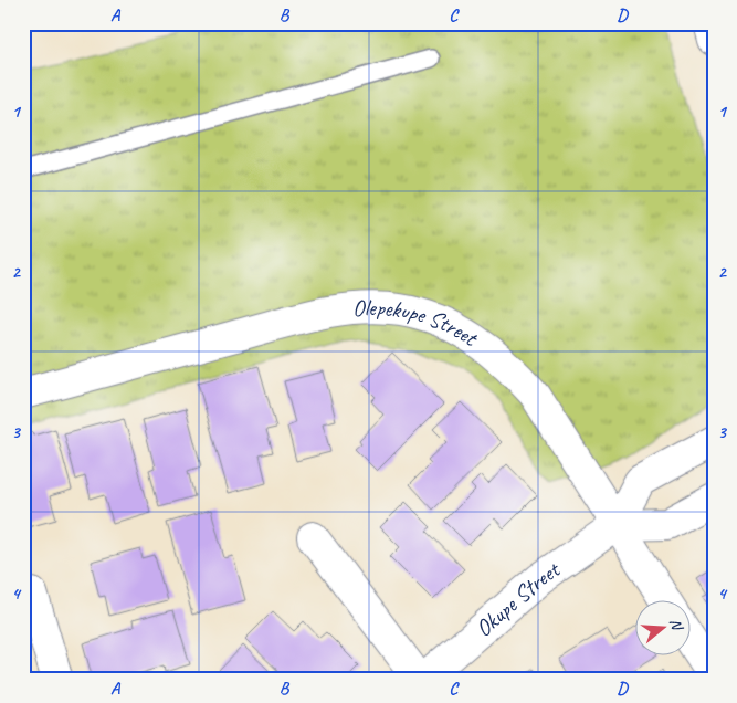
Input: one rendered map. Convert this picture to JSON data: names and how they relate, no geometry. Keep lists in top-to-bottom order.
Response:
{
  "streets": {
    "street": ["Olepekupe Street", "Okupe Street"]
  },
  "crossings": [
    ["Olepekupe Street", "Okupe Street"]
  ],
  "north": "right",
  "grid": {
    "columns": [
      "A",
      "B",
      "C",
      "D"
    ],
    "rows": [
      "1",
      "2",
      "3",
      "4"
    ]
  }
}
